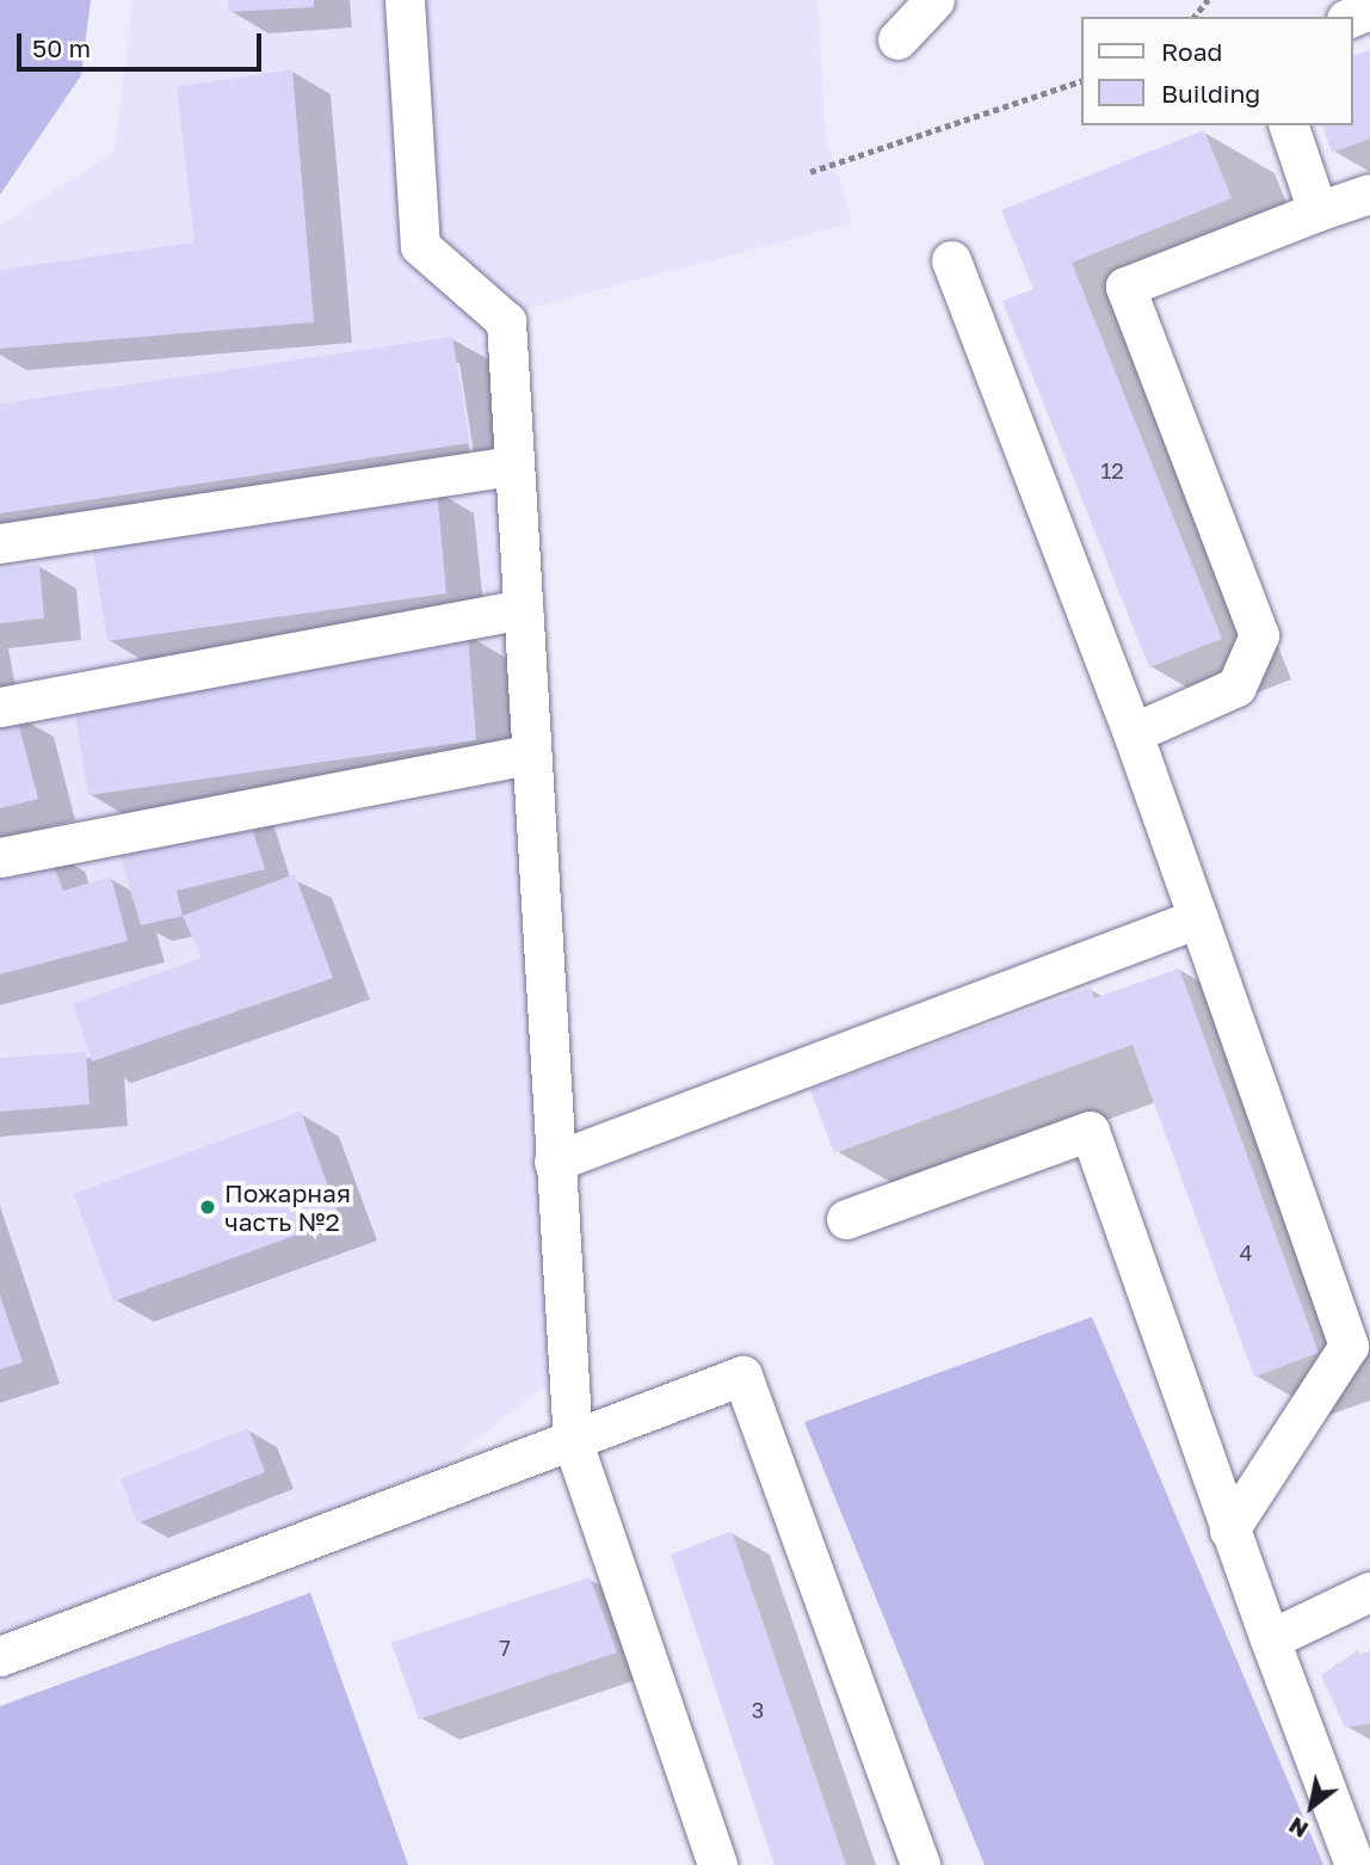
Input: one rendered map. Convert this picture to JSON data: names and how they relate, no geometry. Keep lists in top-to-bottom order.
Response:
{
  "places": ["Пожарная часть №2"],
  "house_numbers": [
    "12",
    "4",
    "7",
    "3"
  ],
  "legend": ["Road", "Building"],
  "scale_bar": "50 m",
  "north": "bottom left"
}
